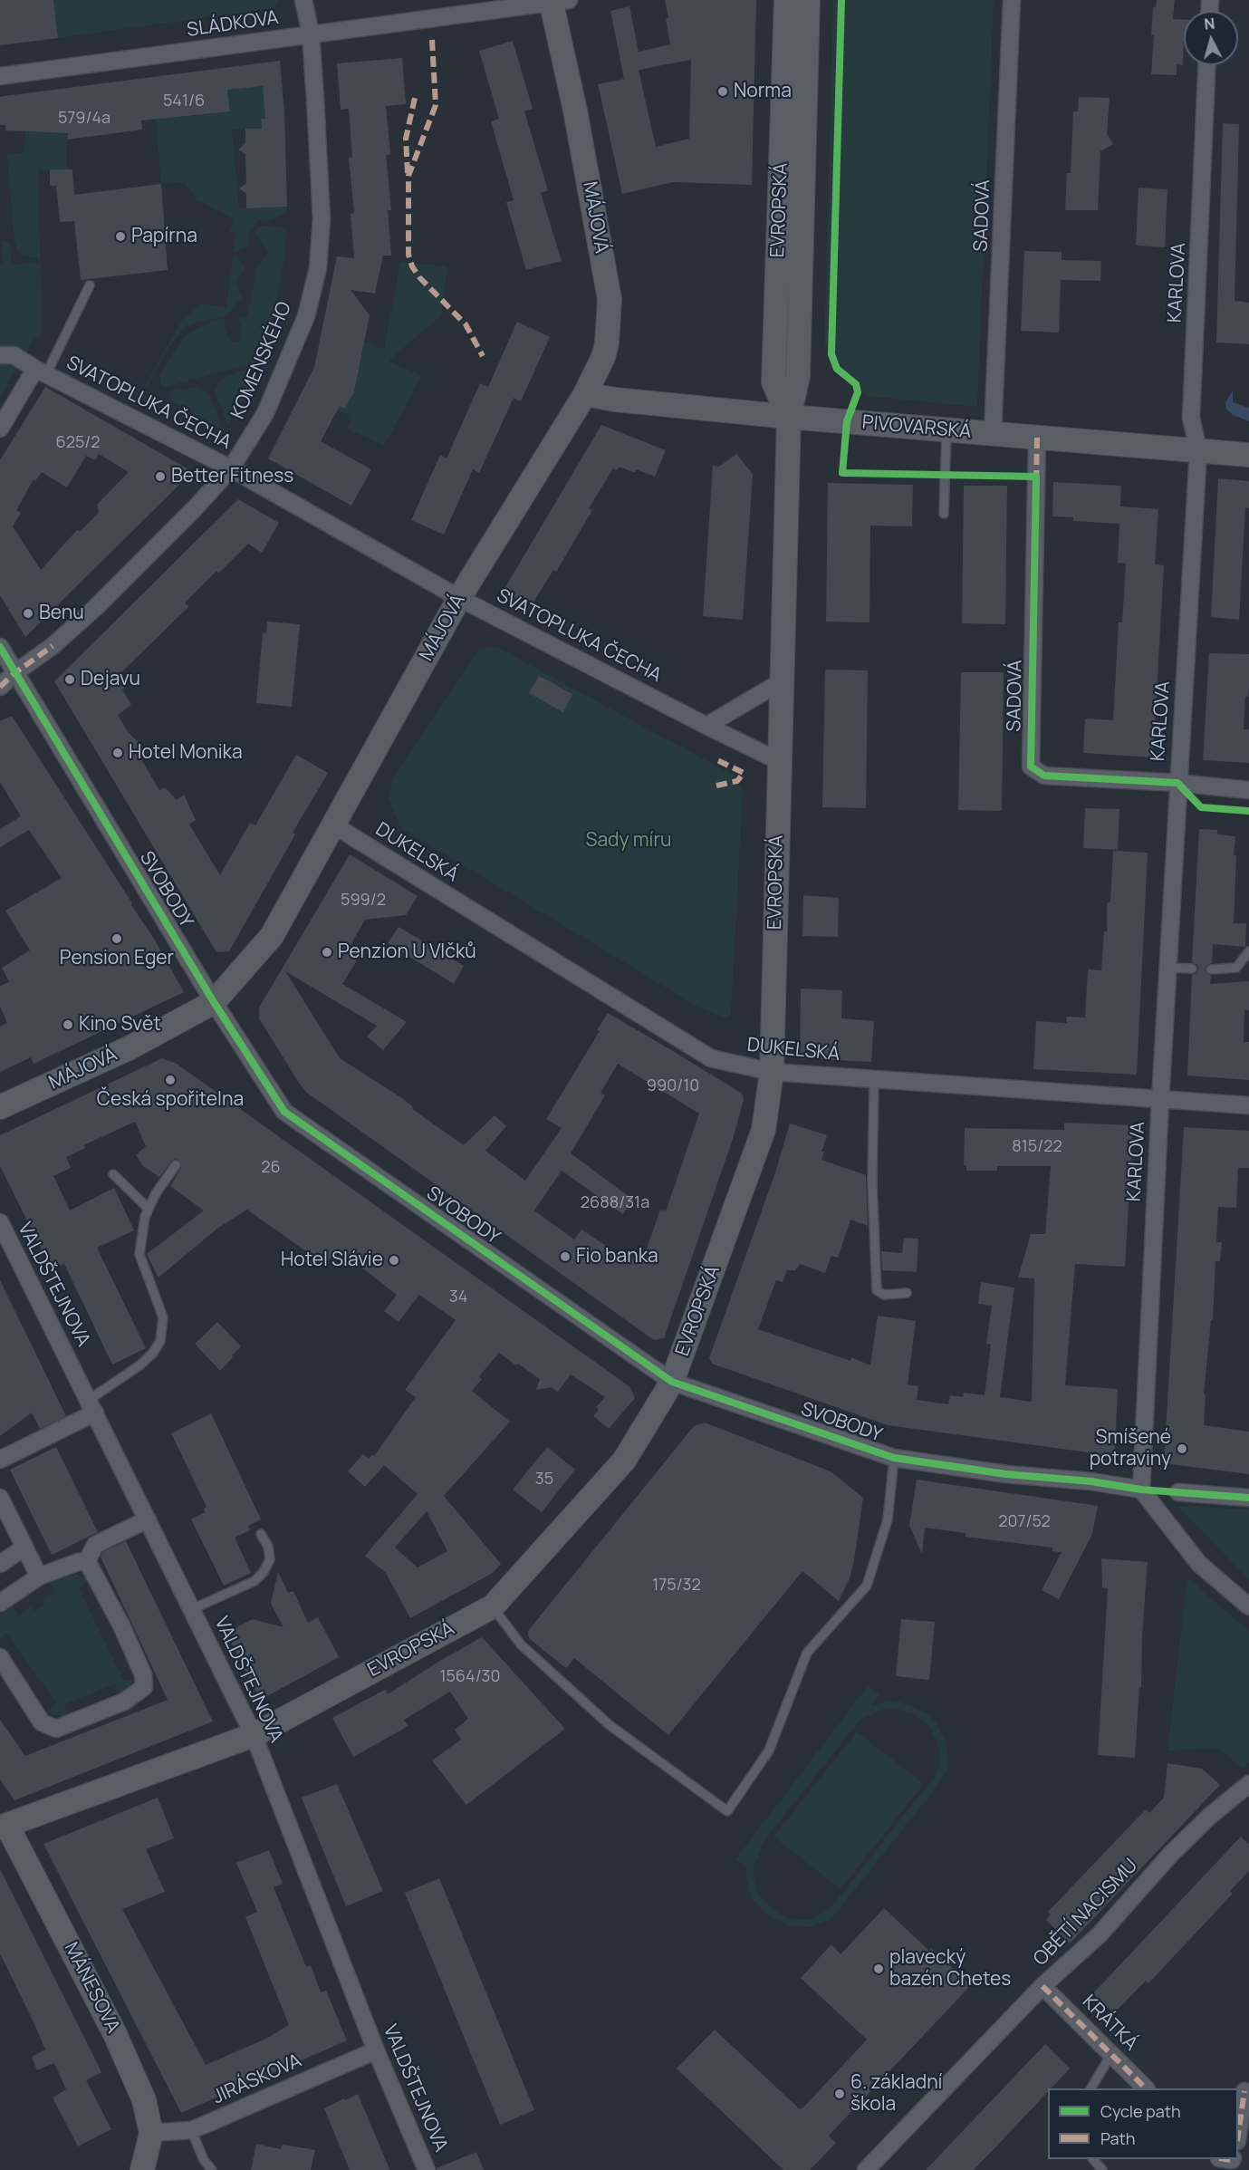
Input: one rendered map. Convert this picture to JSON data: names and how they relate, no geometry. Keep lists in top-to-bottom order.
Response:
{
  "streets": {
    "main road": [
      "EVROPSKÁ",
      "MÁJOVÁ",
      "PIVOVARSKÁ",
      "MÁNESOVA"
    ],
    "street": [
      "SLÁDKOVA",
      "SADOVÁ",
      "KARLOVA",
      "KOMENSKÉHO",
      "SVATOPLUKA ČECHA",
      "DUKELSKÁ",
      "SVOBODY",
      "VALDŠTEJNOVA",
      "OBĚTÍ NACISMU",
      "KRÁTKÁ",
      "JIRÁSKOVA"
    ]
  },
  "crossings": [
    ["SLÁDKOVA", "MÁJOVÁ"],
    ["SLÁDKOVA", "KOMENSKÉHO"],
    ["EVROPSKÁ", "SVATOPLUKA ČECHA"],
    ["EVROPSKÁ", "PIVOVARSKÁ"],
    ["EVROPSKÁ", "DUKELSKÁ"],
    ["EVROPSKÁ", "SVOBODY"],
    ["EVROPSKÁ", "VALDŠTEJNOVA"],
    ["EVROPSKÁ", "MÁNESOVA"],
    ["SADOVÁ", "KARLOVA"],
    ["SADOVÁ", "PIVOVARSKÁ"],
    ["MÁJOVÁ", "SVATOPLUKA ČECHA"],
    ["MÁJOVÁ", "PIVOVARSKÁ"],
    ["MÁJOVÁ", "DUKELSKÁ"],
    ["MÁJOVÁ", "SVOBODY"],
    ["KARLOVA", "PIVOVARSKÁ"],
    ["KARLOVA", "DUKELSKÁ"],
    ["KARLOVA", "SVOBODY"],
    ["KOMENSKÉHO", "SVATOPLUKA ČECHA"],
    ["KOMENSKÉHO", "SVOBODY"],
    ["VALDŠTEJNOVA", "JIRÁSKOVA"],
    ["OBĚTÍ NACISMU", "KRÁTKÁ"],
    ["MÁNESOVA", "JIRÁSKOVA"]
  ],
  "parks": ["Sady míru"],
  "places": [
    "Norma",
    "Papírna",
    "Better Fitness",
    "Benu",
    "Dejavu",
    "Hotel Monika",
    "Pension Eger",
    "Penzion U Vlčků",
    "Kino Svět",
    "Česká spořitelna",
    "Fio banka",
    "Hotel Slávie",
    "Smíšené potraviny",
    "plavecký bazén Chetes",
    "6. základní škola"
  ],
  "house_numbers": [
    "541/6",
    "579/4a",
    "625/2",
    "599/2",
    "990/10",
    "815/22",
    "26",
    "2688/31a",
    "34",
    "35",
    "207/52",
    "175/32",
    "1564/30"
  ],
  "legend": ["Cycle path", "Path"],
  "north": "top"
}
